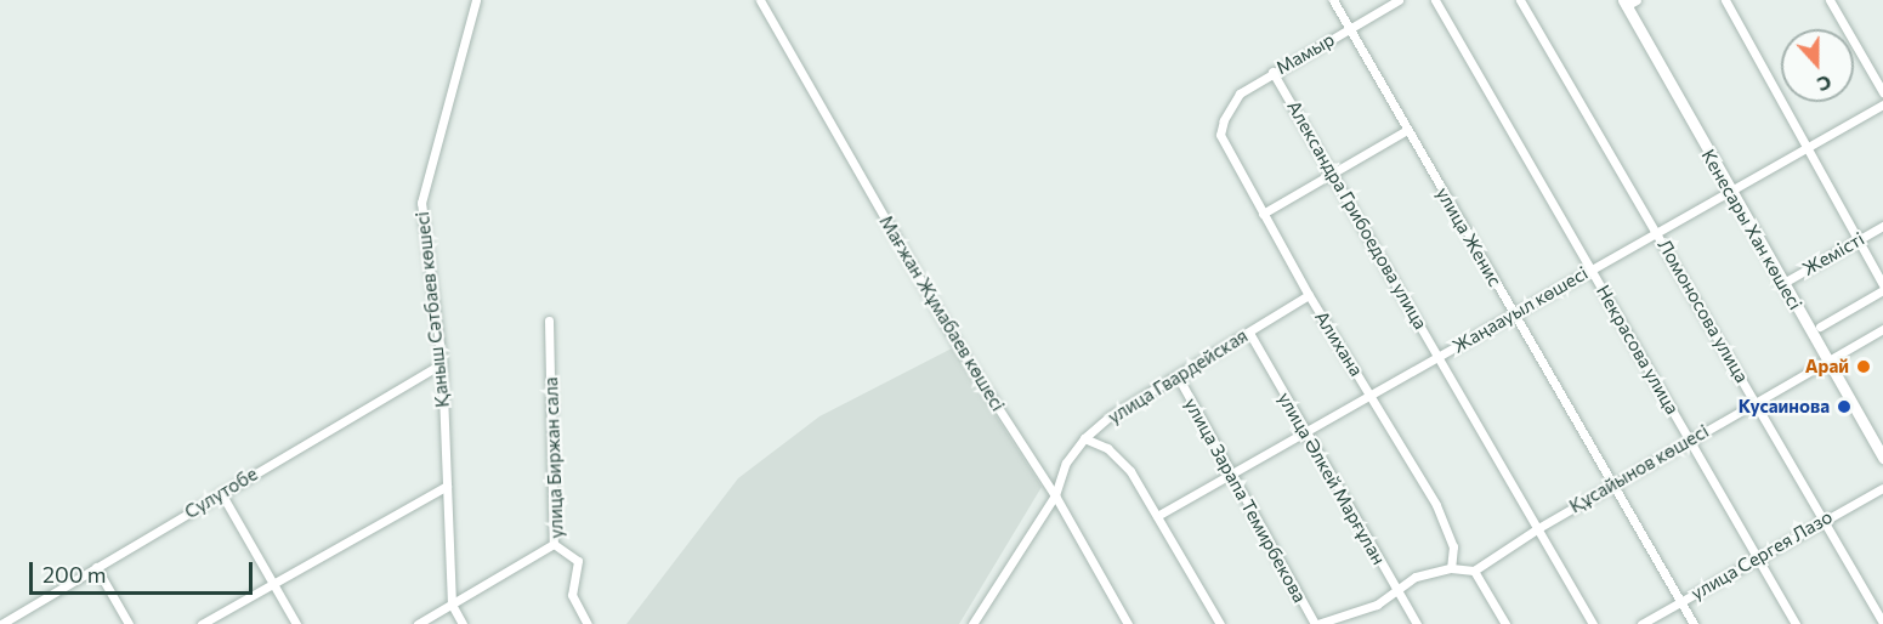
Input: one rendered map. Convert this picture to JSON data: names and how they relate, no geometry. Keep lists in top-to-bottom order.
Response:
{
  "streets": {
    "main road": ["Кенесары Хан көшесі"],
    "street": [
      "Мамыр",
      "Александра Грибоедова улица",
      "улица Женис",
      "Жемісті",
      "Қаныш Сәтбаев көшесі",
      "Жаңаауыл көшесі",
      "Ломоносова улица",
      "Мағжан Жұмабаев көшесі",
      "Алихана",
      "Некрасова улица",
      "улица Гвардейская",
      "улица Биржан сала",
      "Құсайынов көшесі",
      "улица Әлкей Марғұлан",
      "Сулутобе",
      "улица Зарапа Темирбекова",
      "улица Сергея Лазо"
    ]
  },
  "crossings": [
    ["Мамыр", "Александра Грибоедова улица"],
    ["Мамыр", "улица Женис"],
    ["Мамыр", "Алихана"],
    ["Александра Грибоедова улица", "Жаңаауыл көшесі"],
    ["Александра Грибоедова улица", "Құсайынов көшесі"],
    ["Кенесары Хан көшесі", "Жемісті"],
    ["Кенесары Хан көшесі", "Жаңаауыл көшесі"],
    ["Кенесары Хан көшесі", "Құсайынов көшесі"],
    ["улица Женис", "Жаңаауыл көшесі"],
    ["улица Женис", "Құсайынов көшесі"],
    ["улица Женис", "улица Сергея Лазо"],
    ["Қаныш Сәтбаев көшесі", "Сулутобе"],
    ["Жаңаауыл көшесі", "Ломоносова улица"],
    ["Жаңаауыл көшесі", "Алихана"],
    ["Жаңаауыл көшесі", "Некрасова улица"],
    ["Жаңаауыл көшесі", "улица Әлкей Марғұлан"],
    ["Жаңаауыл көшесі", "улица Зарапа Темирбекова"],
    ["Ломоносова улица", "Құсайынов көшесі"],
    ["Ломоносова улица", "улица Сергея Лазо"],
    ["Мағжан Жұмабаев көшесі", "улица Гвардейская"],
    ["Алихана", "улица Гвардейская"],
    ["Некрасова улица", "Құсайынов көшесі"],
    ["Некрасова улица", "улица Сергея Лазо"],
    ["улица Гвардейская", "улица Әлкей Марғұлан"],
    ["улица Гвардейская", "улица Зарапа Темирбекова"]
  ],
  "places": ["Арай", "Кусаинова"],
  "scale_bar": "200 m",
  "north": "bottom"
}
